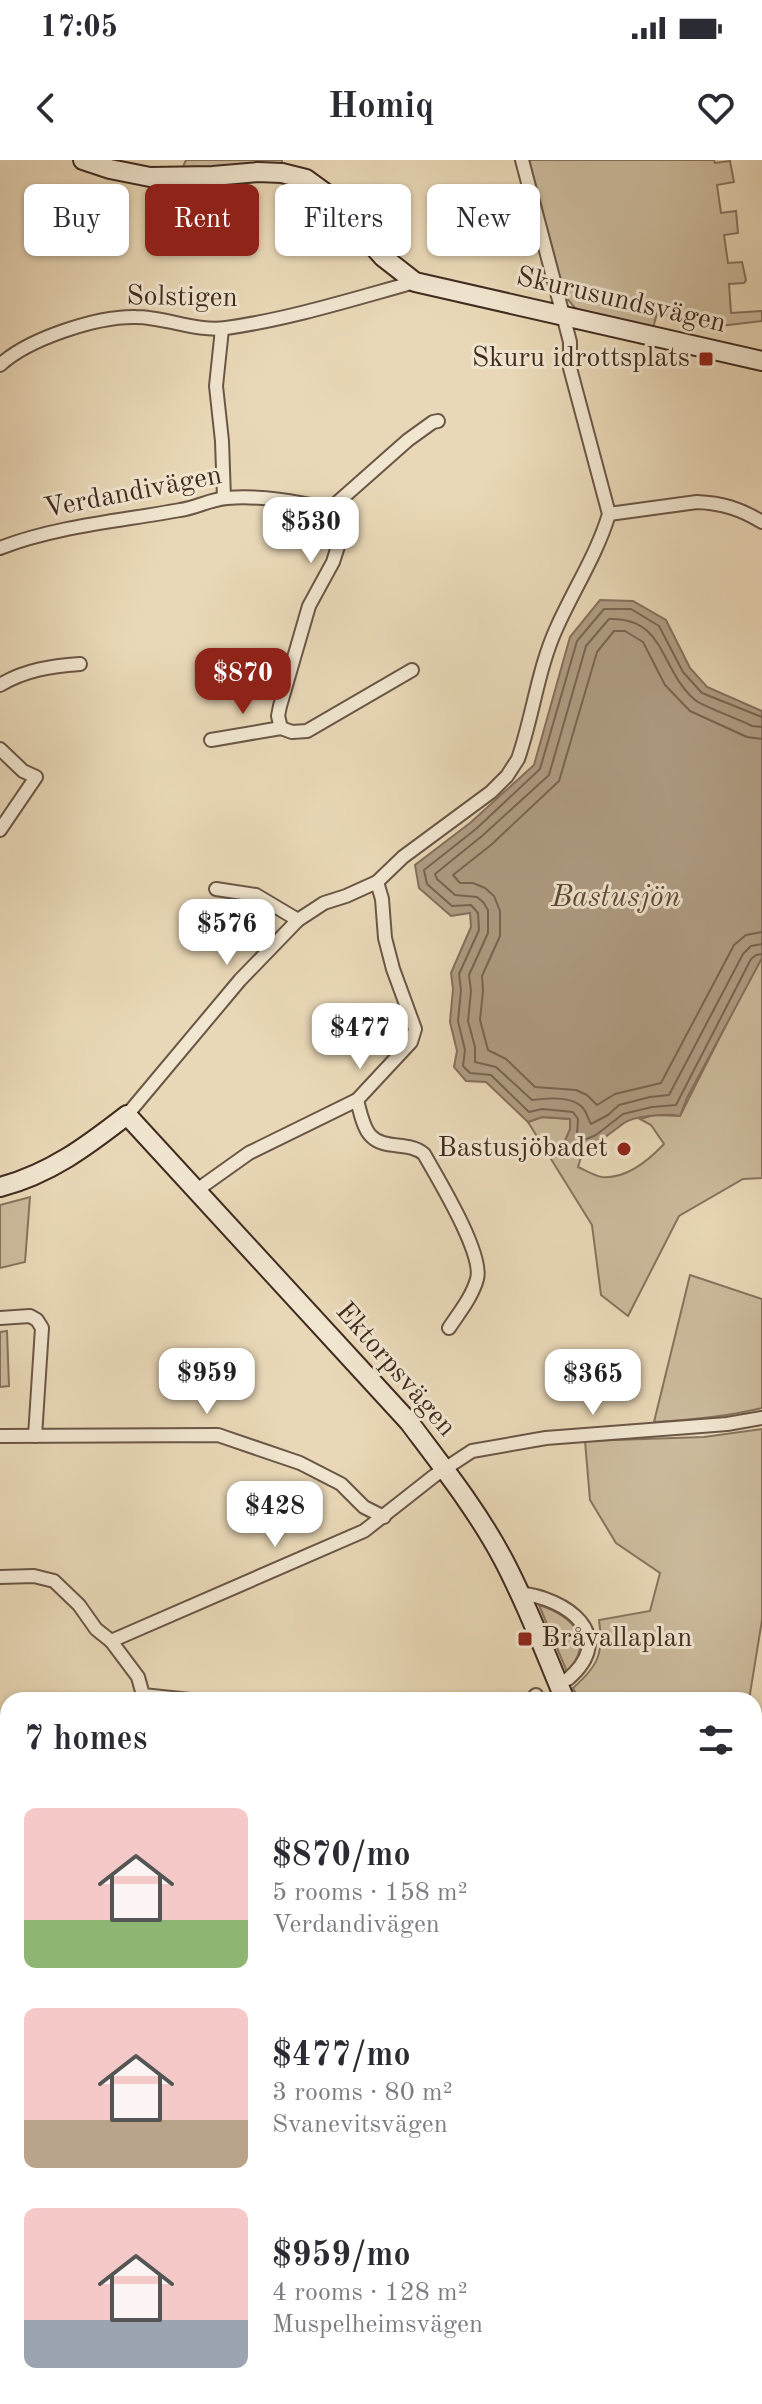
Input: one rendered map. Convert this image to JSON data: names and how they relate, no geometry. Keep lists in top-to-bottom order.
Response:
{
  "streets": {
    "street": [
      "Solstigen",
      "Skurusundsvägen",
      "Verdandivägen",
      "Ektorpsvägen"
    ]
  },
  "crossings": [
    ["Solstigen", "Skurusundsvägen"]
  ],
  "water": ["Bastusjön"],
  "places": {
    "transit": ["Skuru idrottsplats", "Bråvallaplan"],
    "other": ["Bastusjöbadet"]
  },
  "page": {
    "status": "17:05",
    "header": "Homiq",
    "chip": [
      "Buy",
      "Rent",
      "Filters",
      "New"
    ],
    "price": [
      "$530",
      "$870",
      "$576",
      "$477",
      "$959",
      "$365",
      "$428"
    ],
    "heading": "7 homes",
    "list": [
      {
        "name": "$870/mo",
        "note": "5 rooms · 158 m² · Verdandivägen"
      },
      {
        "name": "$477/mo",
        "note": "3 rooms · 80 m² · Svanevitsvägen"
      },
      {
        "name": "$959/mo",
        "note": "4 rooms · 128 m² · Muspelheimsvägen"
      }
    ]
  }
}
